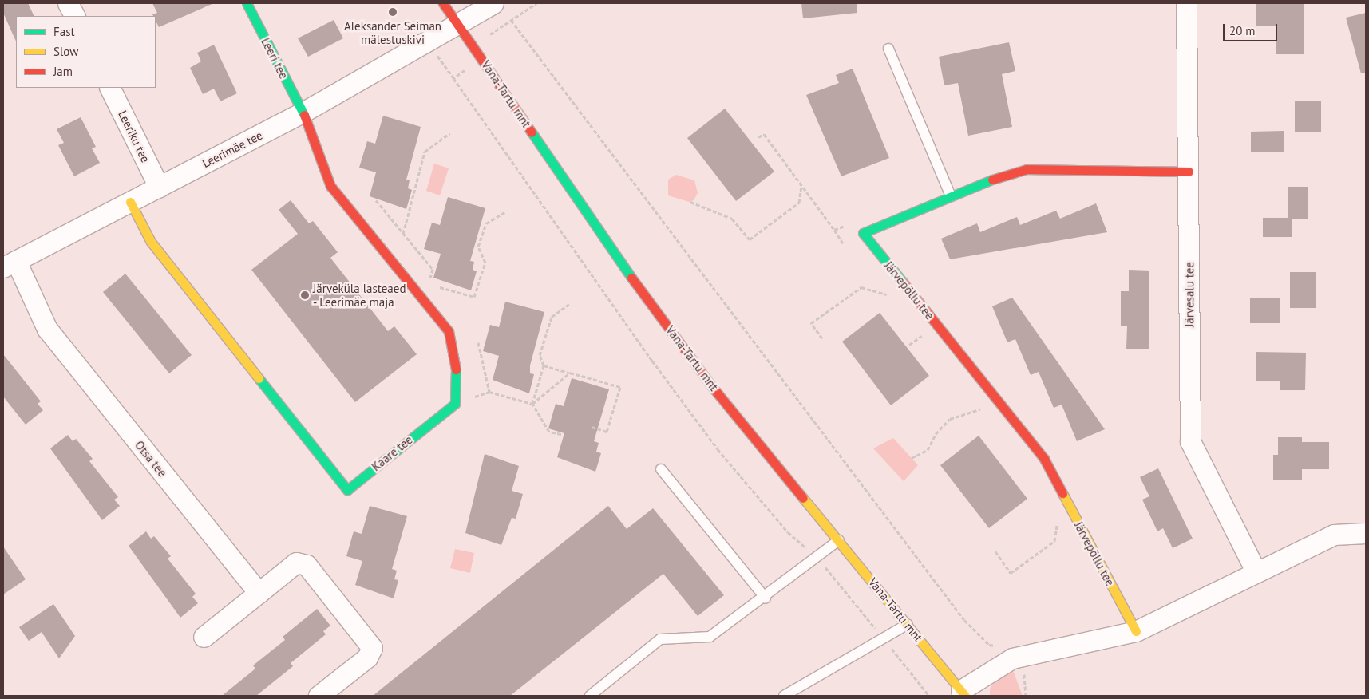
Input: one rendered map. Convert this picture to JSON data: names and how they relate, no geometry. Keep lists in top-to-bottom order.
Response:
{
  "streets": {
    "street": [
      "Leeri tee",
      "Vana-Tartu mnt",
      "Leeriku tee",
      "Leerimäe tee",
      "Järvepõllu tee",
      "Järvesalu tee",
      "Kaare tee",
      "Otsa tee"
    ]
  },
  "crossings": [
    ["Leeri tee", "Leerimäe tee"],
    ["Leeri tee", "Kaare tee"],
    ["Vana-Tartu mnt", "Leerimäe tee"],
    ["Leeriku tee", "Leerimäe tee"],
    ["Leerimäe tee", "Kaare tee"],
    ["Leerimäe tee", "Otsa tee"],
    ["Järvepõllu tee", "Järvesalu tee"]
  ],
  "places": ["Aleksander Seiman mälestuskivi", "Järveküla lasteaed - Leerimäe maja"],
  "legend": ["Fast", "Slow", "Jam"],
  "scale_bar": "20 m"
}
